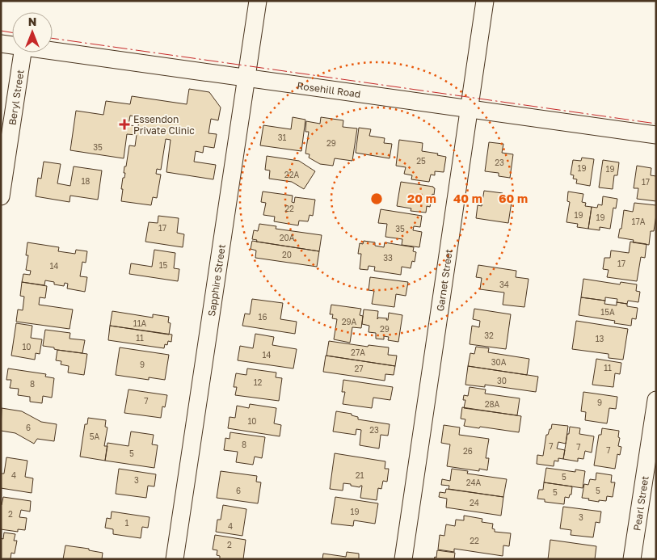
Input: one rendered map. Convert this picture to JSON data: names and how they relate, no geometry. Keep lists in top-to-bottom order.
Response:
{
  "streets": {
    "street": [
      "Rosehill Road",
      "Beryl Street",
      "Sapphire Street",
      "Garnet Street",
      "Pearl Street"
    ]
  },
  "crossings": [
    ["Rosehill Road", "Sapphire Street"],
    ["Rosehill Road", "Garnet Street"]
  ],
  "places": {
    "health": ["Essendon Private Clinic"]
  },
  "house_numbers": [
    "31",
    "29",
    "35",
    "25",
    "23",
    "19",
    "19",
    "22A",
    "18",
    "17",
    "22",
    "19",
    "19",
    "17A",
    "17",
    "35",
    "20A",
    "20",
    "33",
    "17",
    "15",
    "14",
    "34",
    "15A",
    "16",
    "29A",
    "11A",
    "29",
    "32",
    "11",
    "13",
    "10",
    "27A",
    "14",
    "30A",
    "9",
    "11",
    "27",
    "30",
    "12",
    "8",
    "7",
    "9",
    "28A",
    "10",
    "6",
    "23",
    "5A",
    "8",
    "7",
    "7",
    "7",
    "26",
    "5",
    "4",
    "21",
    "5",
    "3",
    "24A",
    "6",
    "5",
    "5",
    "24",
    "19",
    "2",
    "3",
    "1",
    "4",
    "22",
    "2"
  ],
  "north": "top",
  "rings": ["20 m", "40 m", "60 m"]
}
